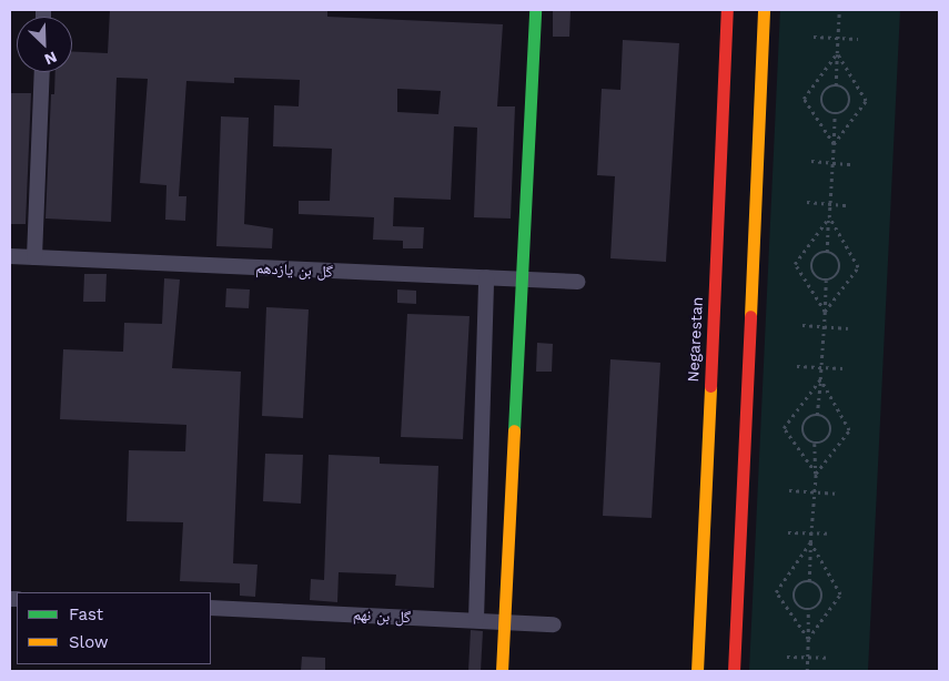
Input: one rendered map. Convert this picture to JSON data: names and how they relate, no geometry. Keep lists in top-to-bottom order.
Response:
{
  "streets": {
    "street": ["گل بن یازدهم", "Negarestan", "گل بن نهم"]
  },
  "legend": ["Fast", "Slow"],
  "north": "bottom right"
}
